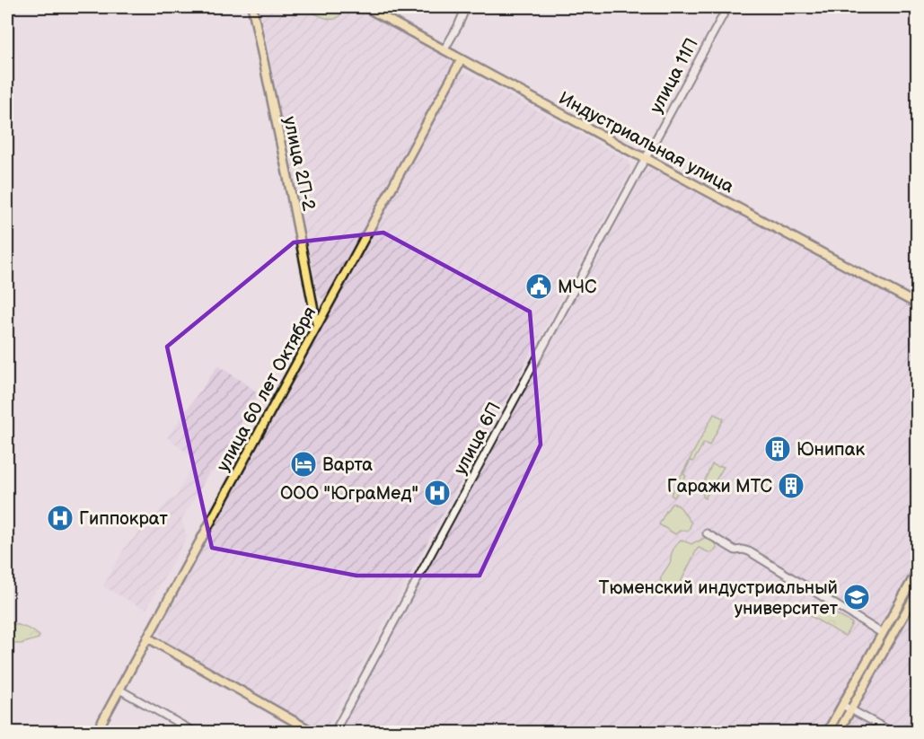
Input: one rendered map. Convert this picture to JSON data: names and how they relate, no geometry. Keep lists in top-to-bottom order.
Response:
{
  "streets": {
    "main road": ["Индустриальная улица", "улица 2П-2", "улица 60 лет Октября"],
    "street": ["улица 11П", "улица 6П"]
  },
  "crossings": [
    ["улица 11П", "Индустриальная улица"],
    ["улица 11П", "улица 6П"],
    ["Индустриальная улица", "улица 60 лет Октября"],
    ["Индустриальная улица", "улица 6П"],
    ["улица 2П-2", "улица 60 лет Октября"]
  ],
  "places": {
    "public building": ["МЧС"],
    "building": ["Юнипак", "Гаражи МТС"],
    "hotel": ["Варта"],
    "hospital": ["ООО \"ЮграМед\"", "Гиппократ"],
    "school or university": ["Тюменский индустриальный университет"]
  }
}
